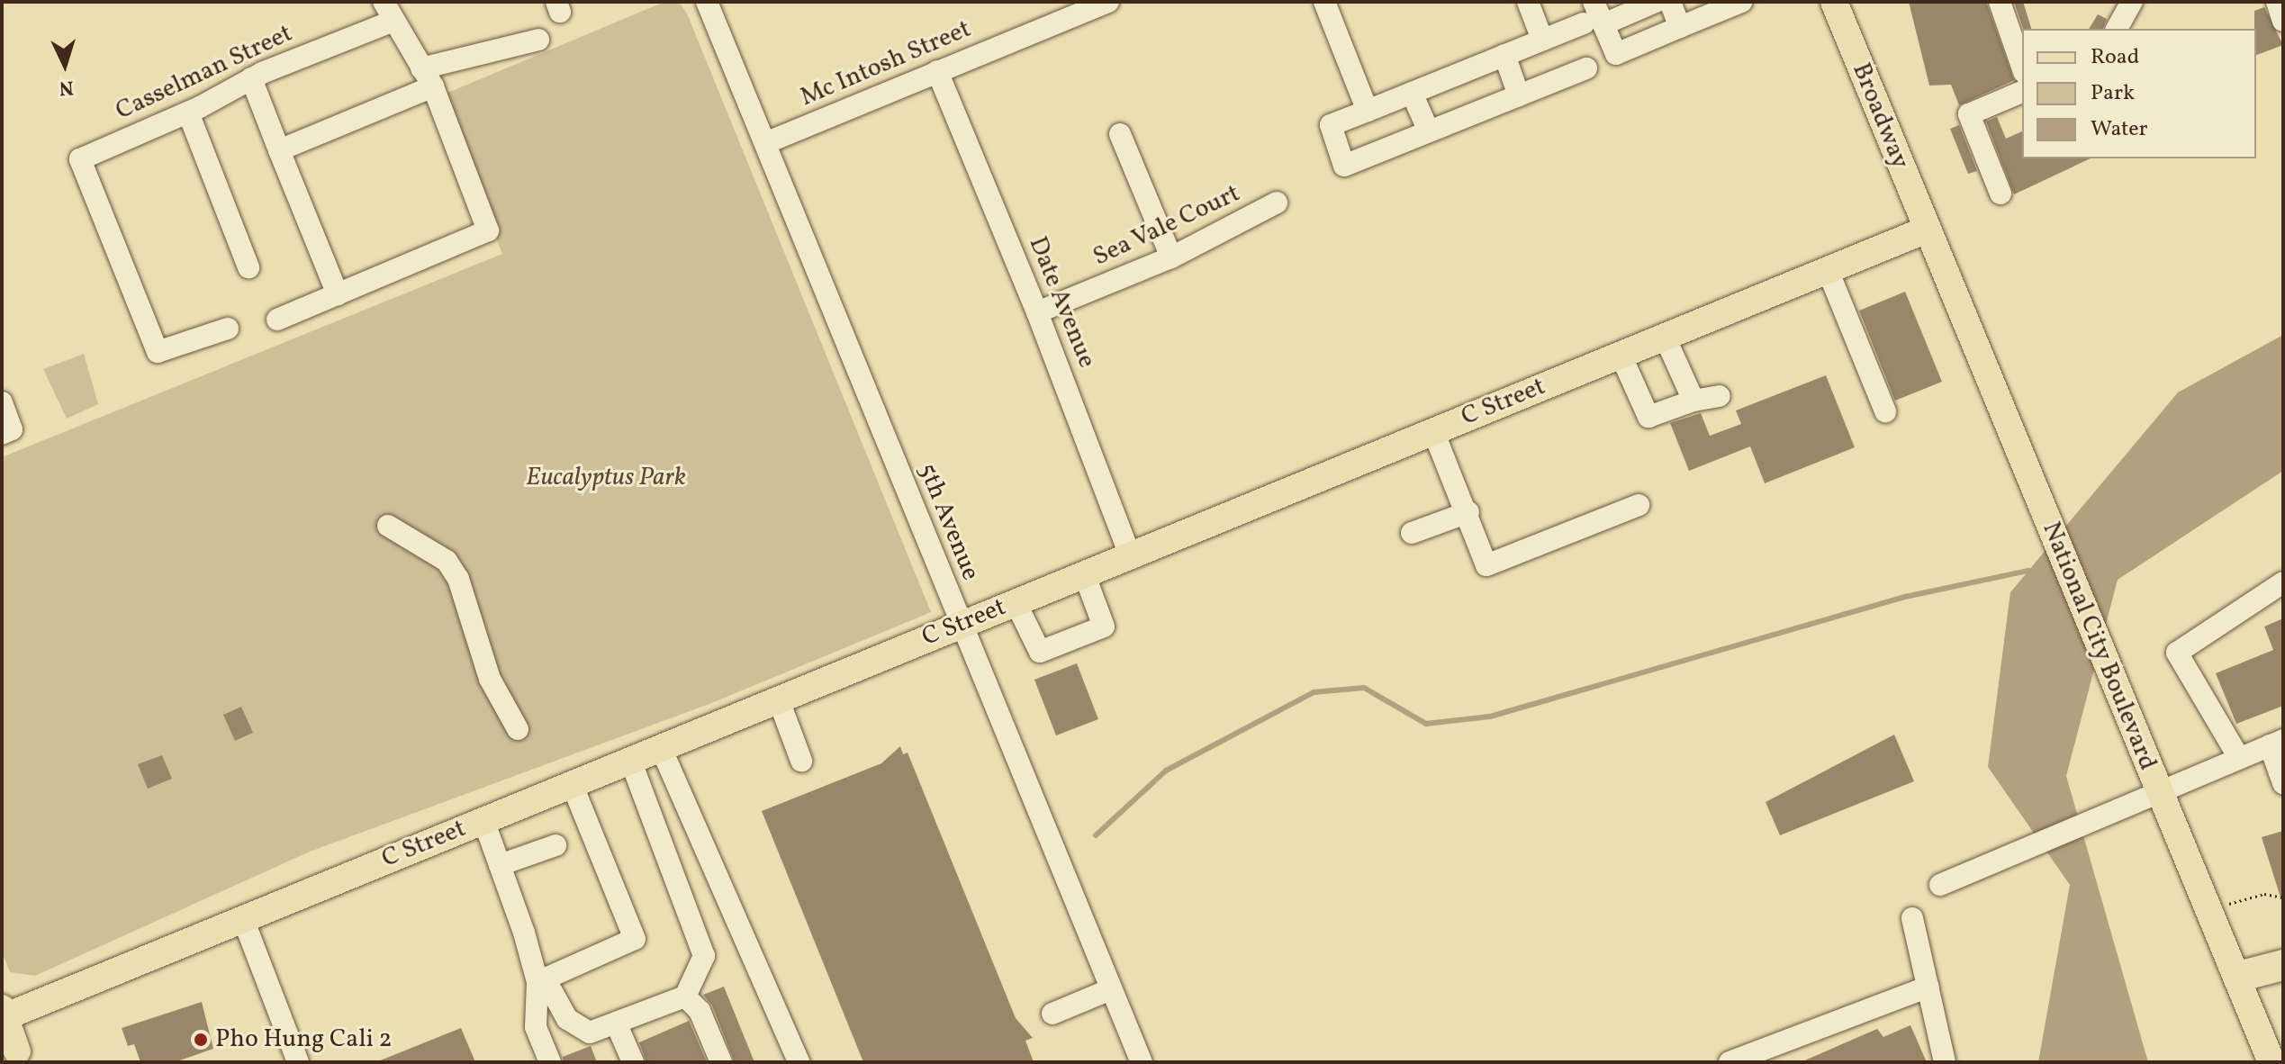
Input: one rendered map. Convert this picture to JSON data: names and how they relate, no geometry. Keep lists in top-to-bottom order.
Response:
{
  "streets": {
    "main road": ["Broadway", "C Street", "National City Boulevard"],
    "street": [
      "Mc Intosh Street",
      "Casselman Street",
      "Sea Vale Court",
      "Date Avenue",
      "5th Avenue"
    ]
  },
  "crossings": [
    ["Mc Intosh Street", "Date Avenue"],
    ["Mc Intosh Street", "5th Avenue"],
    ["Broadway", "C Street"],
    ["Broadway", "National City Boulevard"],
    ["Sea Vale Court", "Date Avenue"],
    ["Date Avenue", "C Street"],
    ["C Street", "5th Avenue"],
    ["C Street", "National City Boulevard"]
  ],
  "parks": ["Eucalyptus Park"],
  "places": ["Pho Hung Cali 2"],
  "legend": ["Road", "Park", "Water"],
  "north": "bottom"
}
